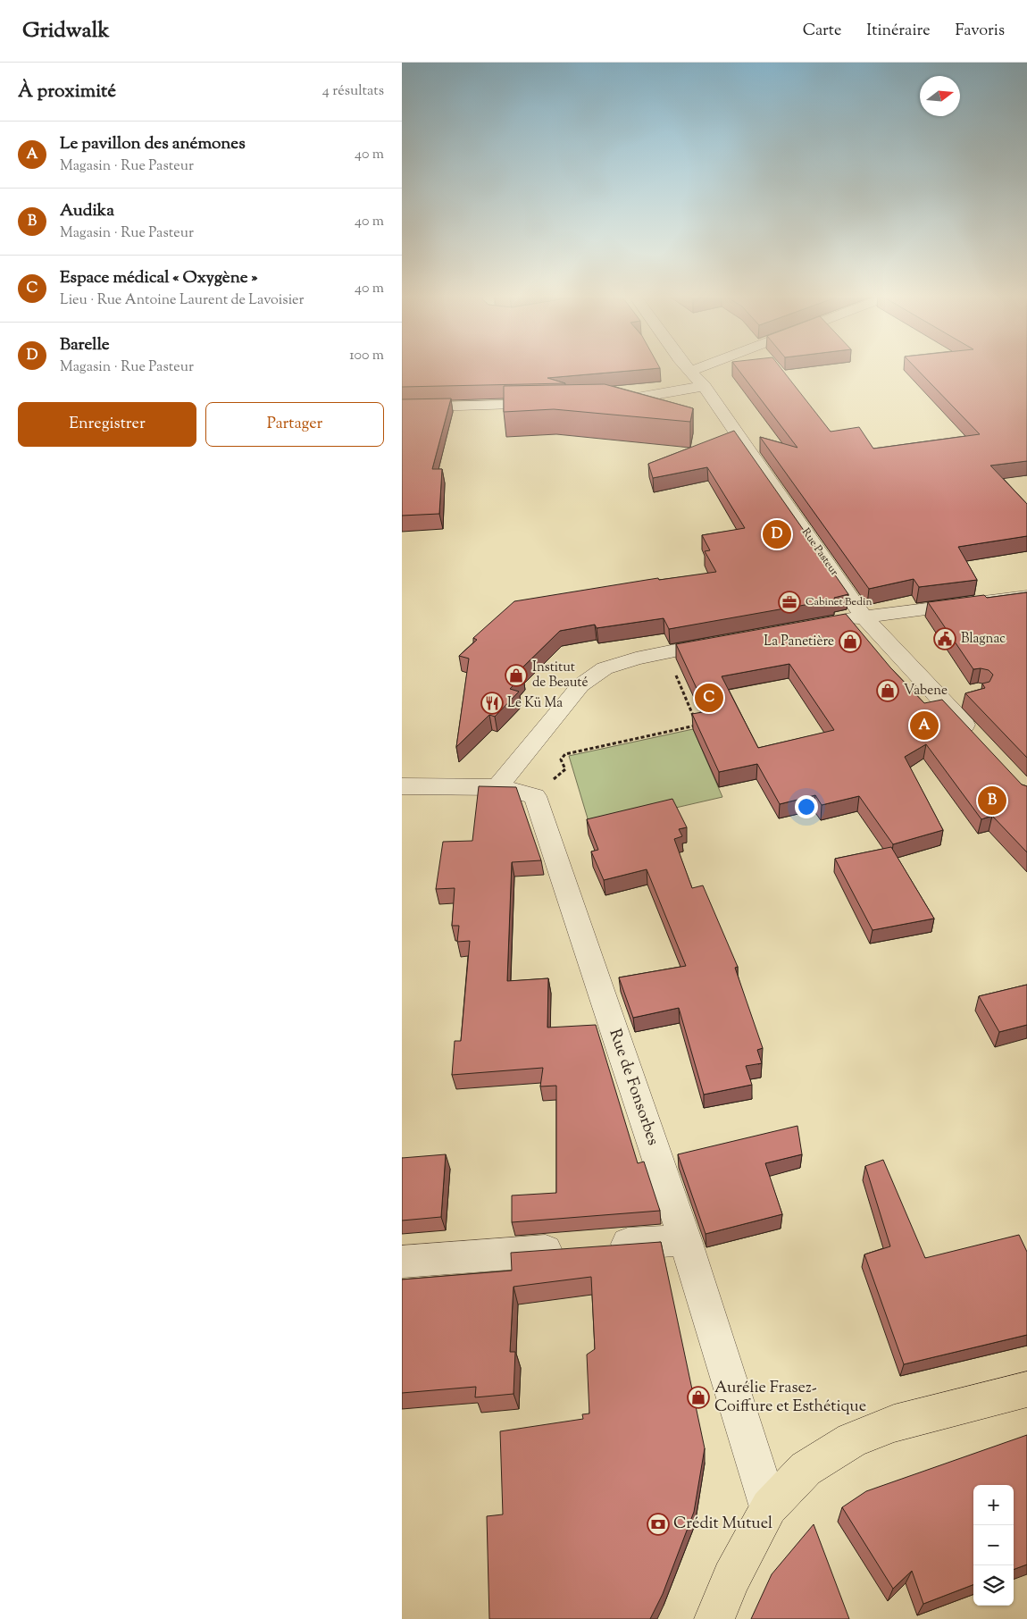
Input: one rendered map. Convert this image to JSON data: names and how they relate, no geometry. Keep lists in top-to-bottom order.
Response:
{
  "streets": {
    "street": ["Rue Pasteur", "Rue de Fonsorbes"]
  },
  "places": {
    "office": ["Cabinet Bedin"],
    "public building": ["Blagnac"],
    "shop": [
      "La Panetière",
      "Institut de Beauté",
      "Vabene",
      "Aurélie Frasez- Coiffure et Esthétique"
    ],
    "restaurant": ["Le Kü Ma"],
    "bank": ["Crédit Mutuel"]
  },
  "north": "right",
  "page": {
    "header": "Gridwalk",
    "nav": ["Carte", "Itinéraire", "Favoris"],
    "heading": ["À proximité", "4 résultats"],
    "list": [
      {
        "mark": "A",
        "name": "Le pavillon des anémones",
        "note": "Magasin · Rue Pasteur",
        "value": "40 m"
      },
      {
        "mark": "B",
        "name": "Audika",
        "note": "Magasin · Rue Pasteur",
        "value": "40 m"
      },
      {
        "mark": "C",
        "name": "Espace médical « Oxygène »",
        "note": "Lieu · Rue Antoine Laurent de Lavoisier",
        "value": "40 m"
      },
      {
        "mark": "D",
        "name": "Barelle",
        "note": "Magasin · Rue Pasteur",
        "value": "100 m"
      }
    ],
    "buttons": ["Enregistrer", "Partager"],
    "pins": [
      "D",
      "C",
      "A",
      "B"
    ],
    "map_buttons": ["+", "−"]
  }
}
